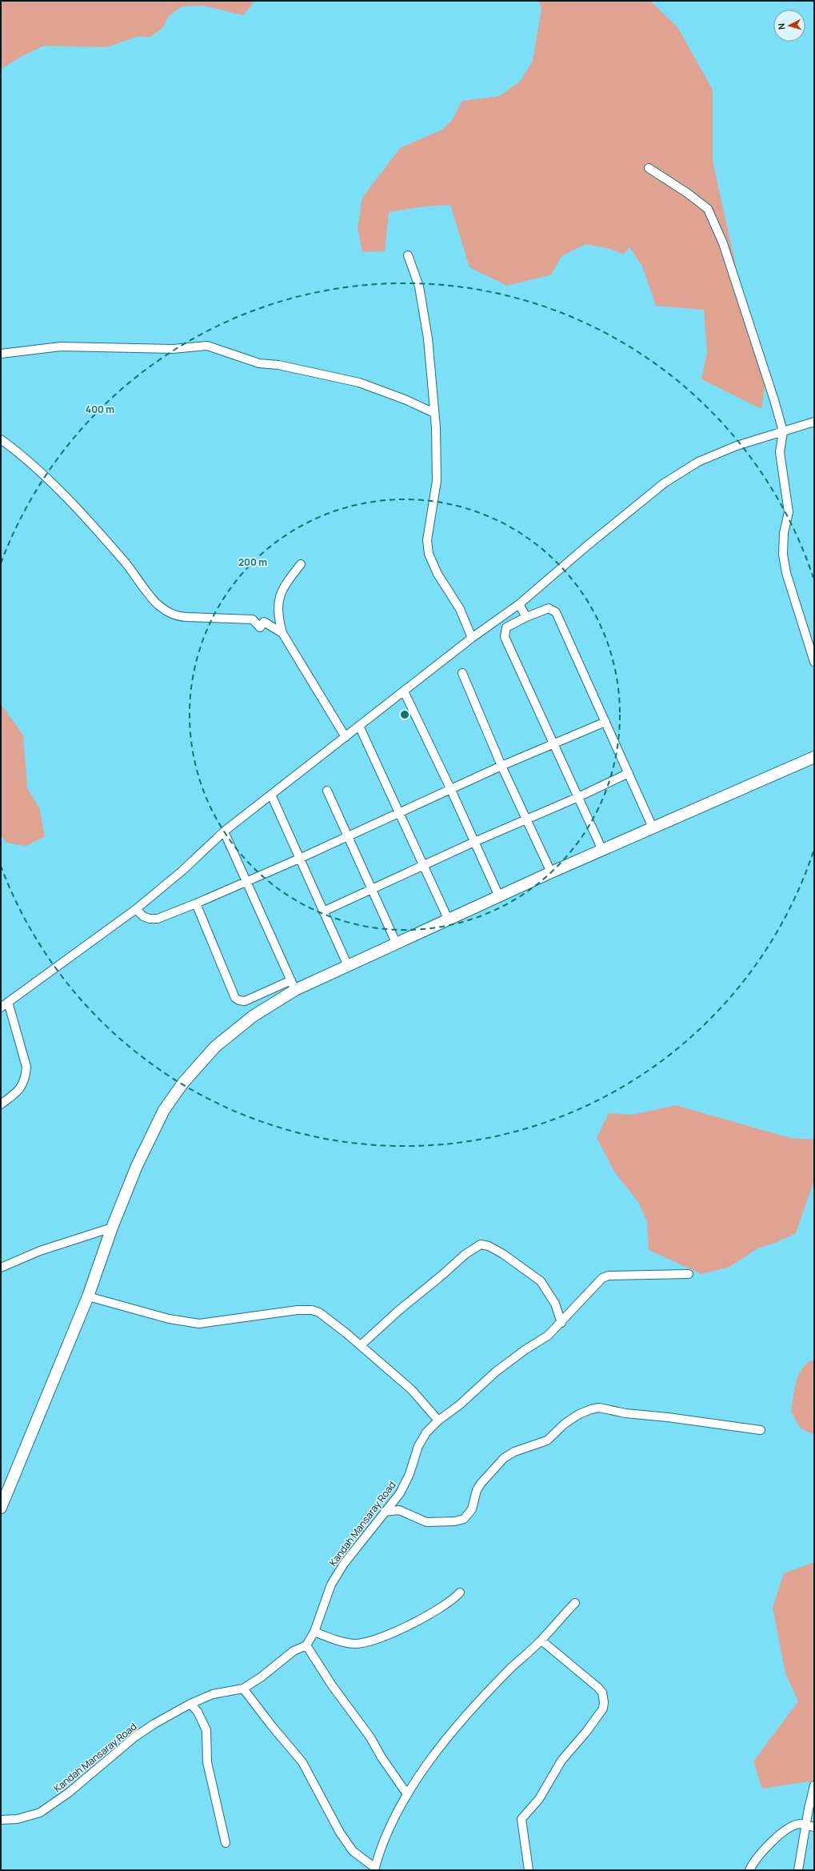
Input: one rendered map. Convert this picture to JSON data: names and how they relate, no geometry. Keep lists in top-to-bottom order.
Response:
{
  "streets": {
    "street": ["Kandah Mansaray Road"]
  },
  "north": "left",
  "rings": ["400 m", "200 m"]
}
